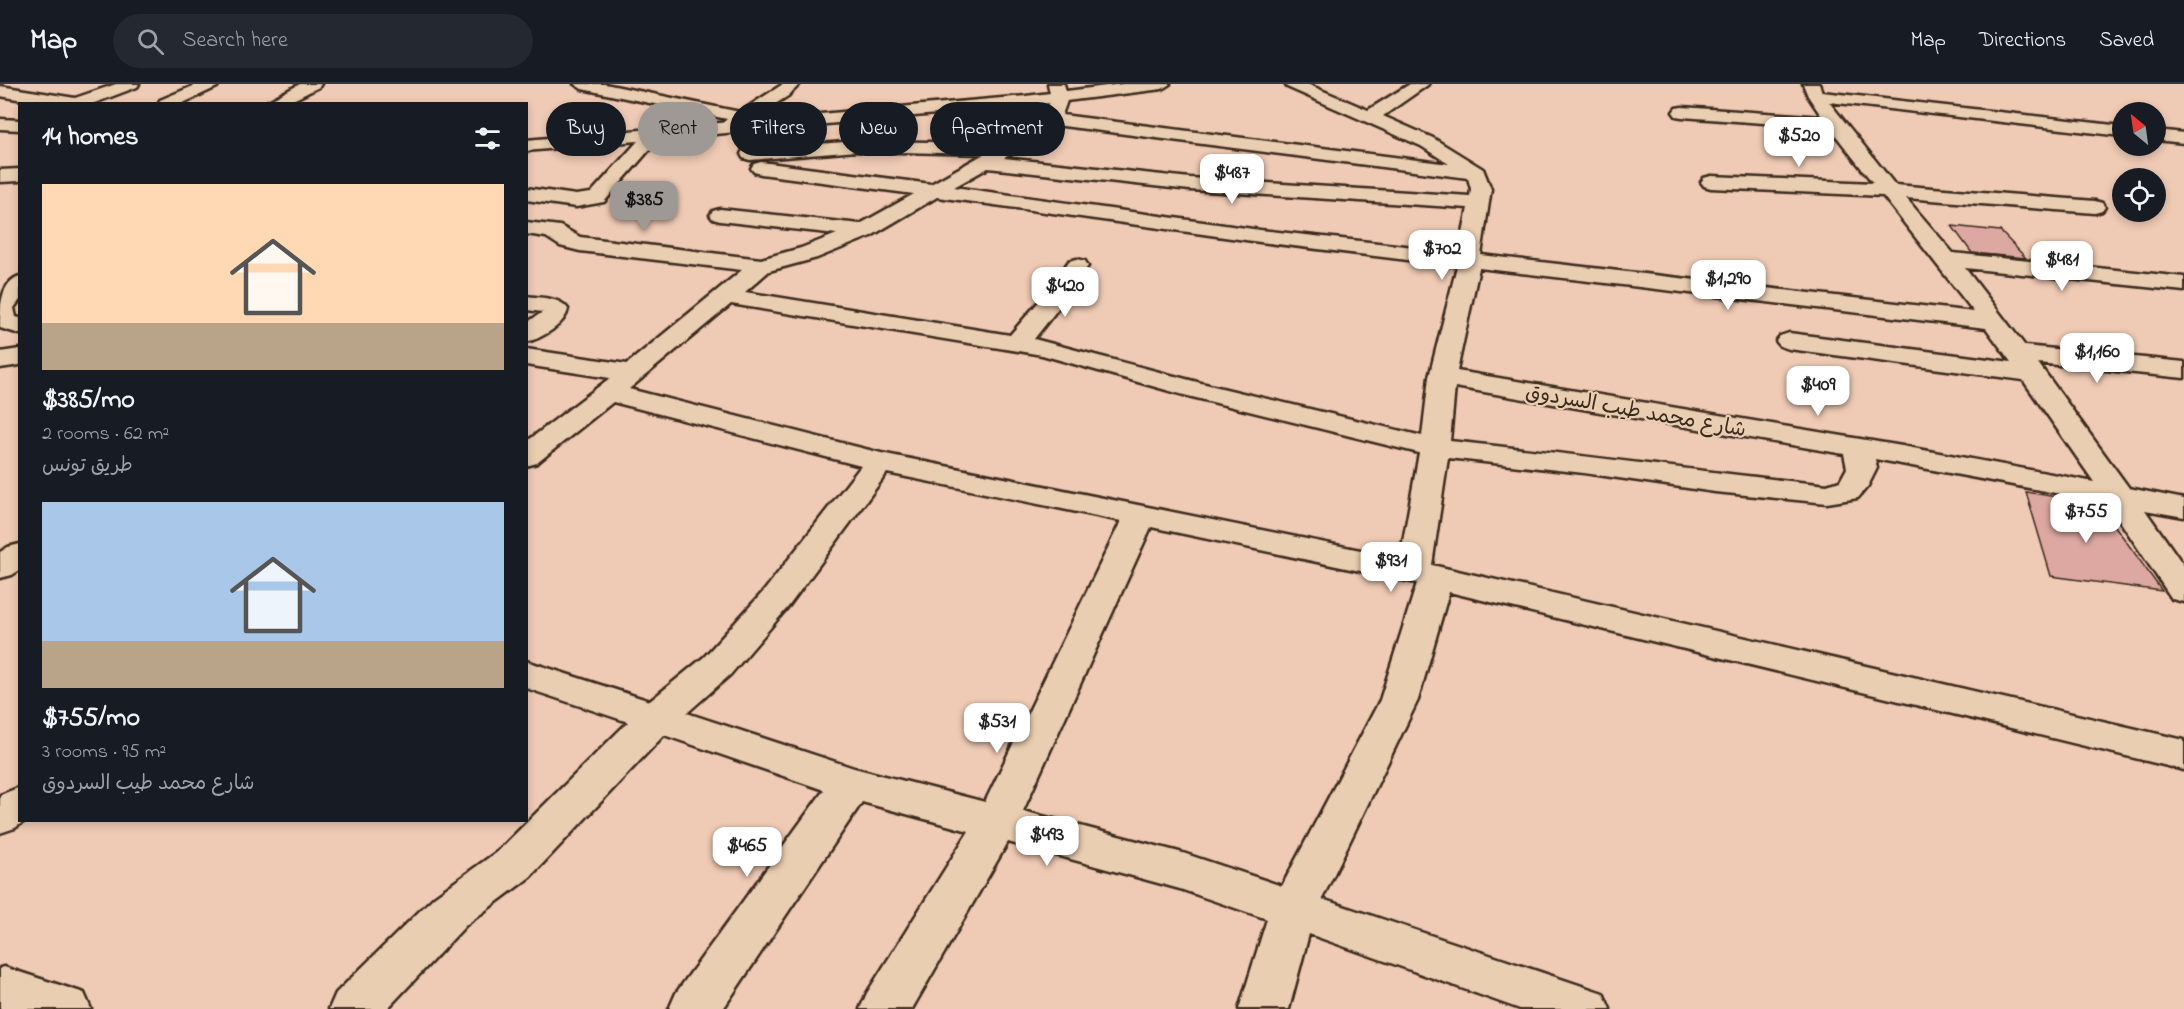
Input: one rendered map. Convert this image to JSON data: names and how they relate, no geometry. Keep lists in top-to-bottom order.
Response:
{
  "streets": {
    "street": ["شارع محمد طيب السردوق"]
  },
  "north": "top left",
  "page": {
    "header": "Map",
    "search": "Search here",
    "nav": ["Map", "Directions", "Saved"],
    "chip": [
      "Buy",
      "Rent",
      "Filters",
      "New",
      "Apartment"
    ],
    "heading": "14 homes",
    "price": [
      "$520",
      "$487",
      "$385",
      "$702",
      "$481",
      "$1,290",
      "$420",
      "$1,160",
      "$409",
      "$755",
      "$931",
      "$531",
      "$493",
      "$465"
    ],
    "list": [
      {
        "name": "$385/mo",
        "note": "2 rooms · 62 m² · طريق تونس"
      },
      {
        "name": "$755/mo",
        "note": "3 rooms · 95 m² · شارع محمد طيب السردوق"
      }
    ]
  }
}
